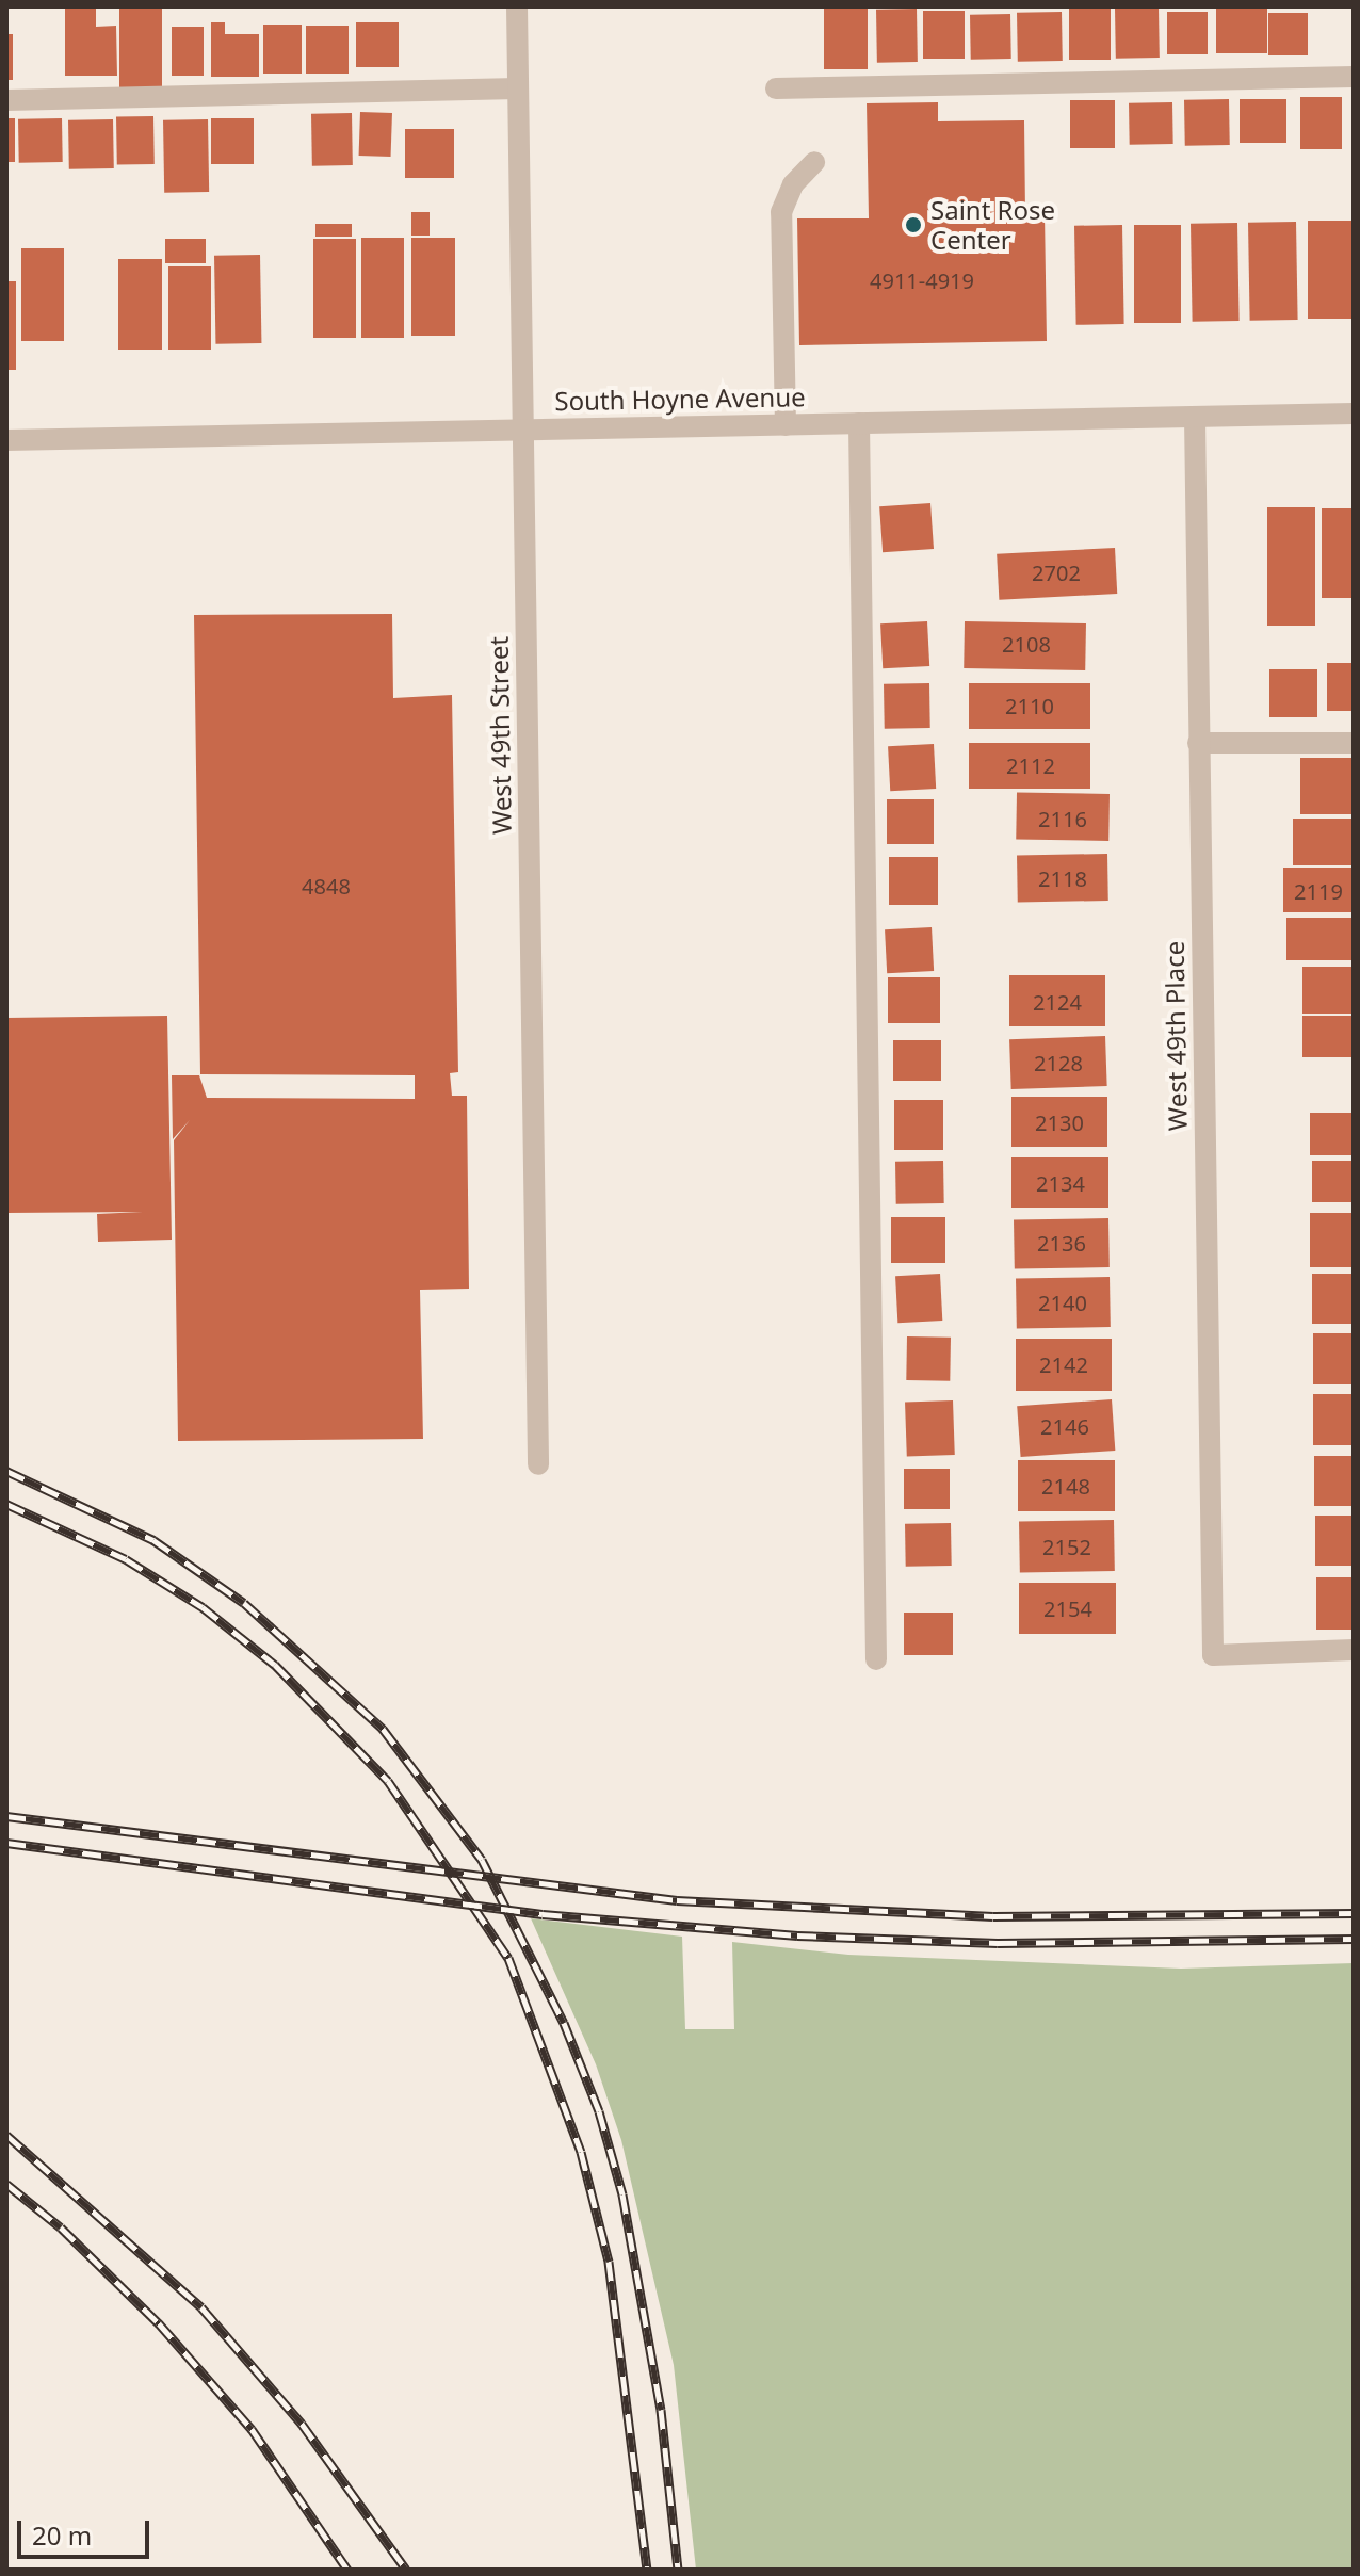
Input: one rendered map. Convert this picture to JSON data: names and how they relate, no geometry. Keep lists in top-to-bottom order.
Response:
{
  "streets": {
    "street": ["South Hoyne Avenue", "West 49th Street", "West 49th Place"]
  },
  "crossings": [
    ["South Hoyne Avenue", "West 49th Street"],
    ["South Hoyne Avenue", "West 49th Place"]
  ],
  "places": ["Saint Rose Center"],
  "house_numbers": [
    "4911-4919",
    "2702",
    "2108",
    "2110",
    "2112",
    "2116",
    "2118",
    "4848",
    "2119",
    "2124",
    "2128",
    "2130",
    "2134",
    "2136",
    "2140",
    "2142",
    "2146",
    "2148",
    "2152",
    "2154"
  ],
  "scale_bar": "20 m"
}
